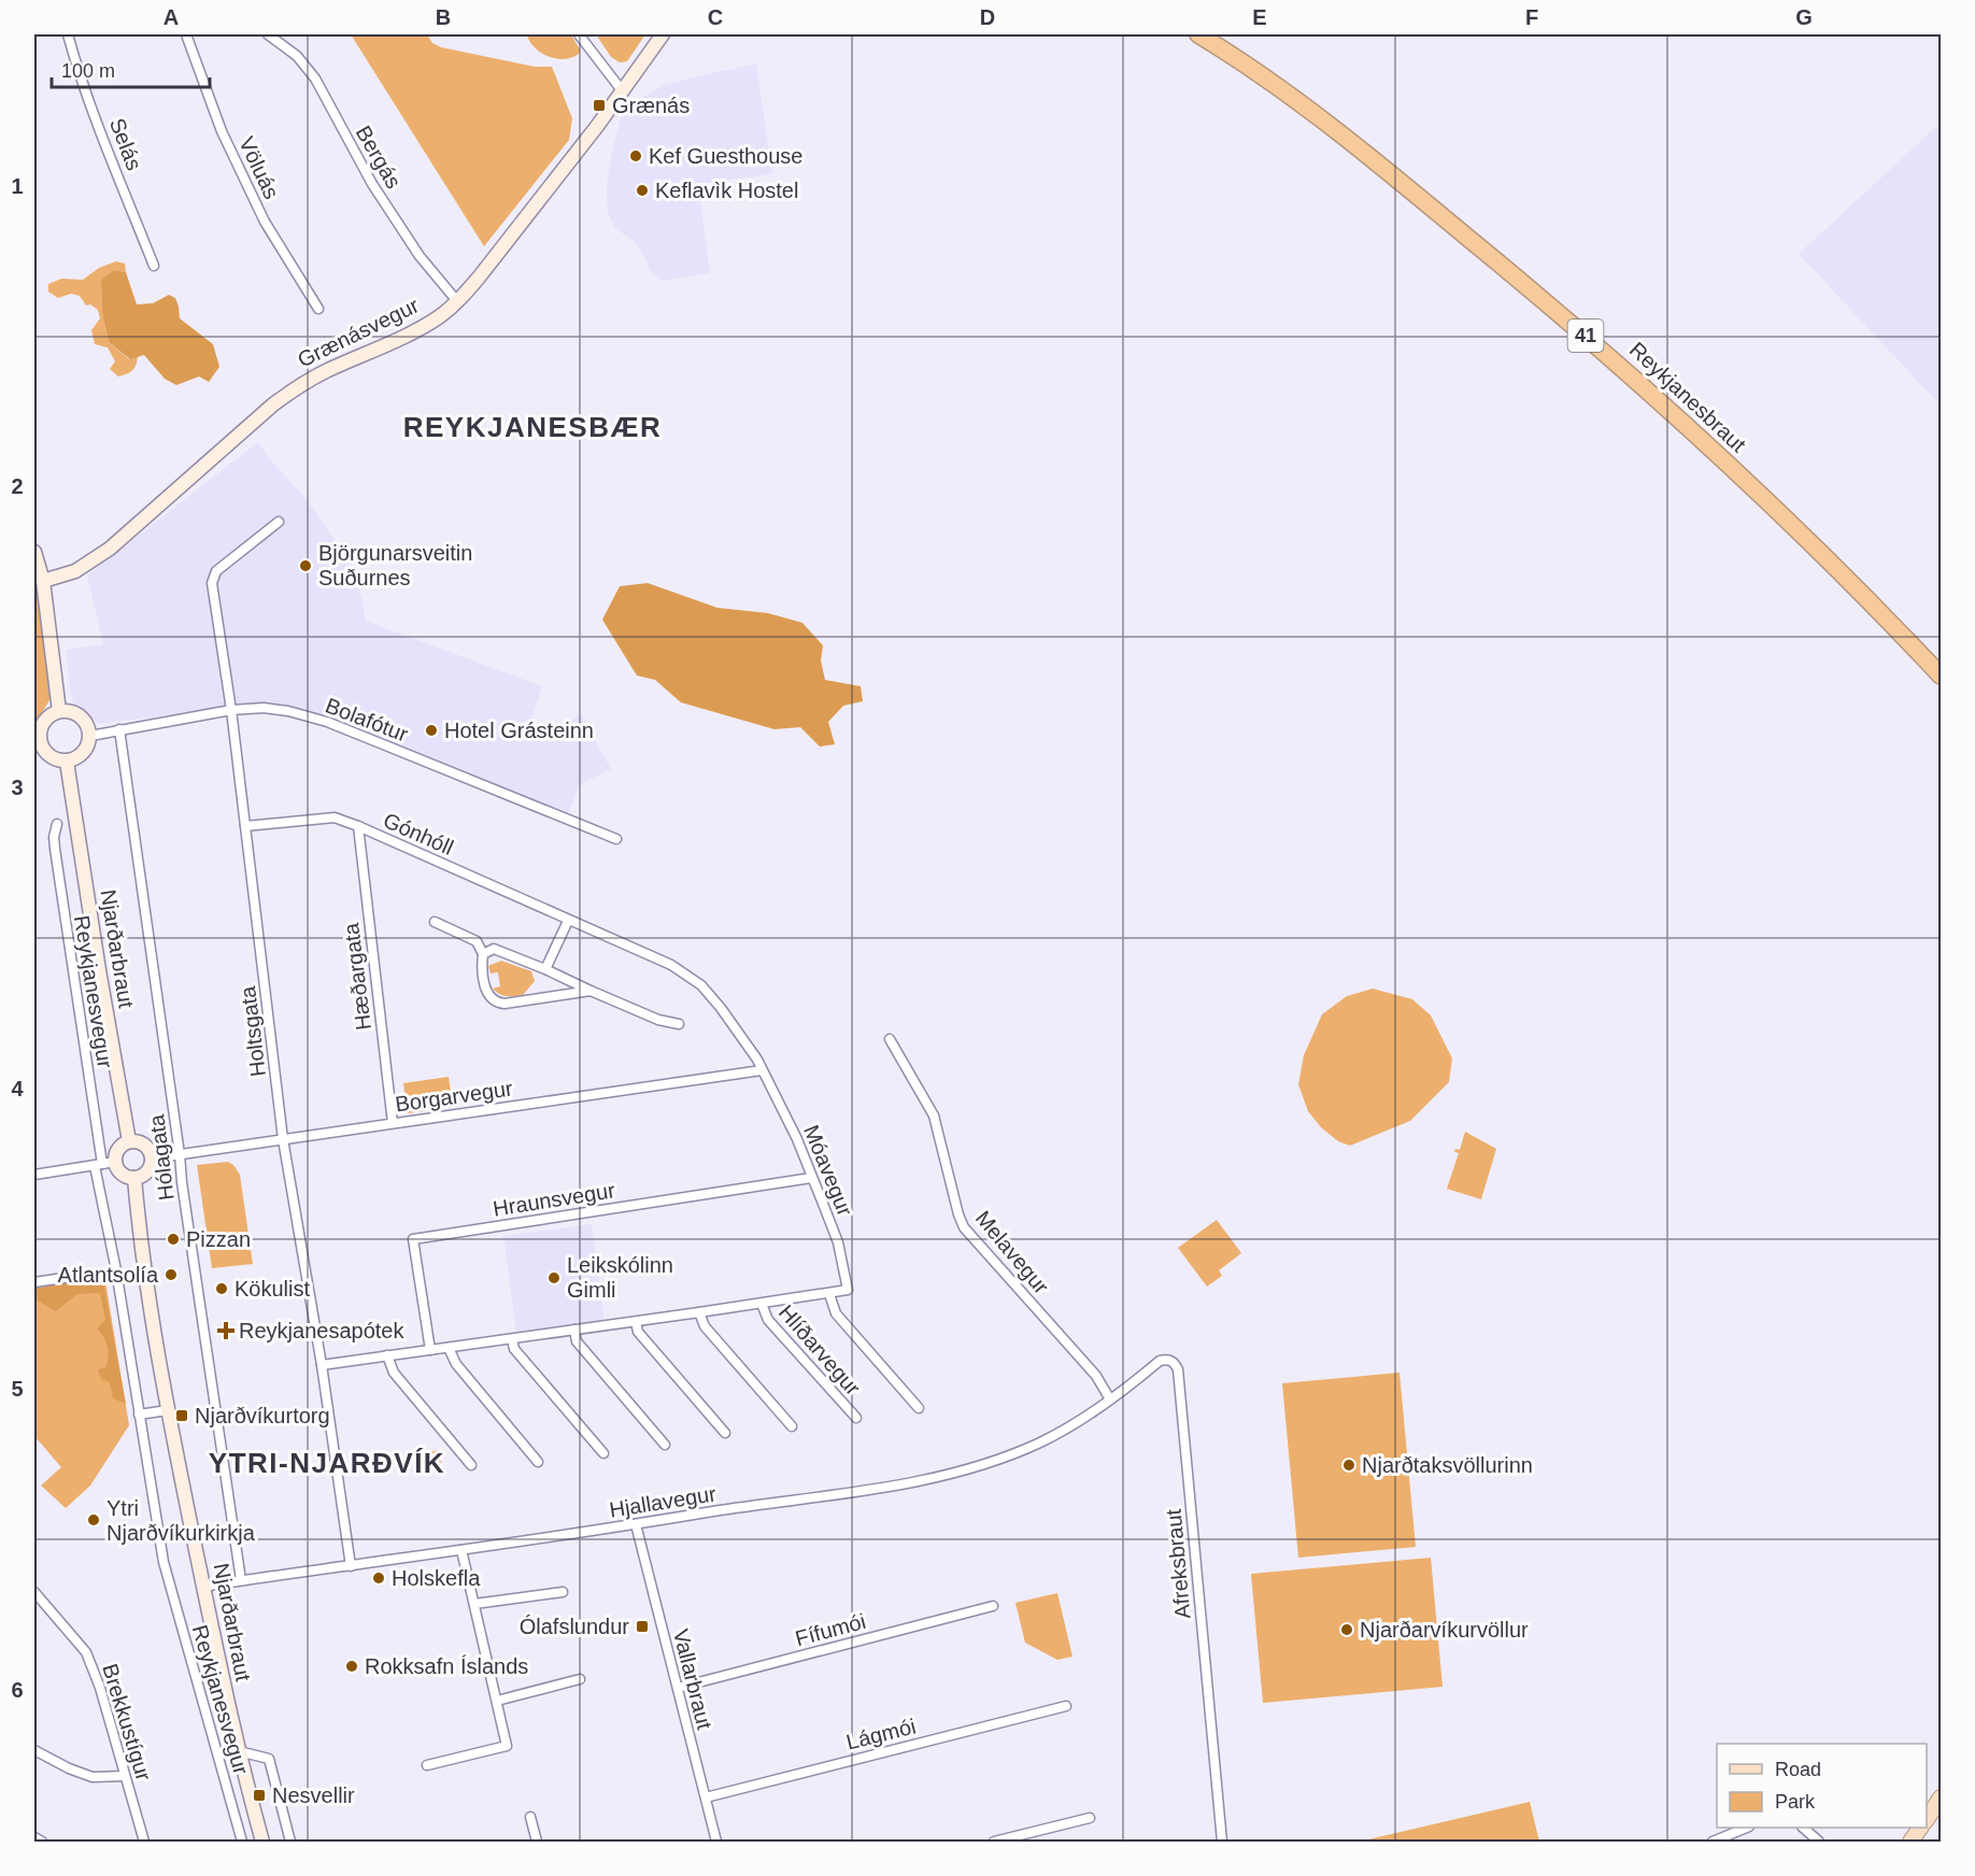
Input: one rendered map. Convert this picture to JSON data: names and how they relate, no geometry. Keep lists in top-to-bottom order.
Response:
{
  "streets": {
    "highway": ["41", "Reykjanesbraut"],
    "main road": ["Grænásvegur", "Njarðarbraut"],
    "street": [
      "Selás",
      "Bergás",
      "Völuás",
      "Bolafótur",
      "Gónhóll",
      "Hæðargata",
      "Reykjanesvegur",
      "Holtsgata",
      "Borgarvegur",
      "Hólagata",
      "Móavegur",
      "Hraunsvegur",
      "Melavegur",
      "Hlíðarvegur",
      "Hjallavegur",
      "Afreksbraut",
      "Fífumói",
      "Vallarbraut",
      "Brekkustígur",
      "Lágmói"
    ]
  },
  "crossings": [
    ["Bergás", "Grænásvegur"],
    ["Bolafótur", "Njarðarbraut"],
    ["Bolafótur", "Holtsgata"],
    ["Bolafótur", "Hólagata"],
    ["Gónhóll", "Hæðargata"],
    ["Gónhóll", "Holtsgata"],
    ["Gónhóll", "Borgarvegur"],
    ["Gónhóll", "Móavegur"],
    ["Njarðarbraut", "Reykjanesvegur"],
    ["Njarðarbraut", "Borgarvegur"],
    ["Njarðarbraut", "Hjallavegur"],
    ["Hæðargata", "Borgarvegur"],
    ["Reykjanesvegur", "Borgarvegur"],
    ["Holtsgata", "Borgarvegur"],
    ["Holtsgata", "Hlíðarvegur"],
    ["Holtsgata", "Hjallavegur"],
    ["Borgarvegur", "Hólagata"],
    ["Borgarvegur", "Móavegur"],
    ["Hólagata", "Hjallavegur"],
    ["Móavegur", "Hraunsvegur"],
    ["Móavegur", "Hlíðarvegur"],
    ["Hraunsvegur", "Hlíðarvegur"],
    ["Melavegur", "Hjallavegur"],
    ["Melavegur", "Afreksbraut"],
    ["Hjallavegur", "Afreksbraut"],
    ["Hjallavegur", "Vallarbraut"],
    ["Fífumói", "Vallarbraut"],
    ["Vallarbraut", "Lágmói"]
  ],
  "districts": ["REYKJANESBÆR", "YTRI-NJARÐVÍK"],
  "places": {
    "transit": [
      "Grænás",
      "Njarðvíkurtorg",
      "Ólafslundur",
      "Nesvellir"
    ],
    "other": [
      "Kef Guesthouse",
      "Keflavìk Hostel",
      "Björgunarsveitin Suðurnes",
      "Hotel Grásteinn",
      "Pizzan",
      "Atlantsolía",
      "Leikskólinn Gimli",
      "Kökulist",
      "Njarðtaksvöllurinn",
      "Ytri Njarðvíkurkirkja",
      "Holskefla",
      "Njarðarvíkurvöllur",
      "Rokksafn Íslands"
    ],
    "health": ["Reykjanesapótek"]
  },
  "legend": ["Road", "Park"],
  "scale_bar": "100 m",
  "grid": {
    "columns": [
      "A",
      "B",
      "C",
      "D",
      "E",
      "F",
      "G"
    ],
    "rows": [
      "1",
      "2",
      "3",
      "4",
      "5",
      "6"
    ]
  }
}
